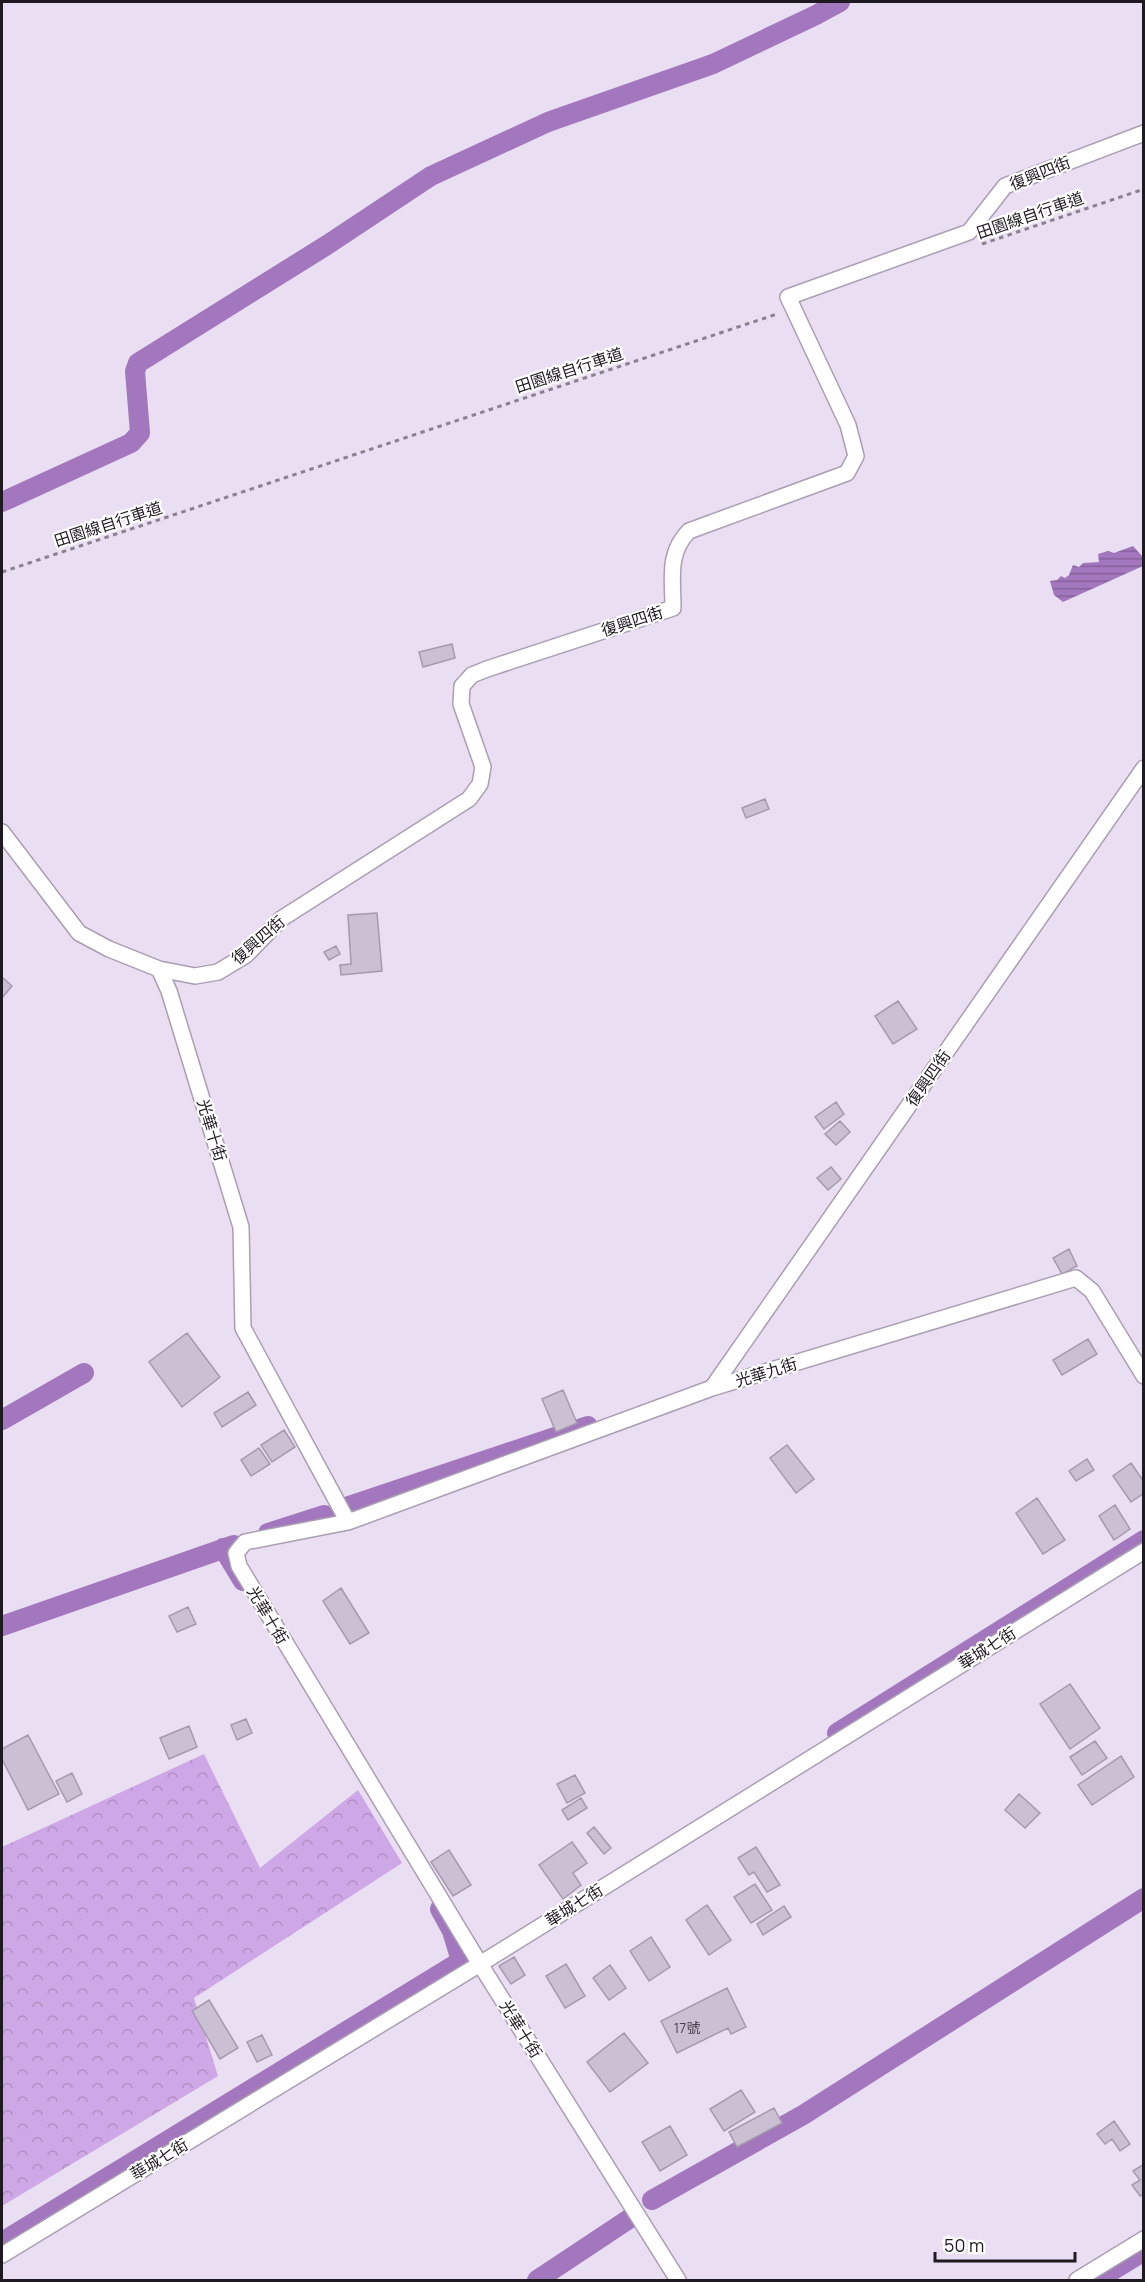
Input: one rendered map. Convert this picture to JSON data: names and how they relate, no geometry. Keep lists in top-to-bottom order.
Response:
{
  "streets": {
    "street": [
      "復興四街",
      "光華十街",
      "光華九街",
      "華城七街"
    ],
    "path": ["田園線自行車道"]
  },
  "crossings": [
    ["復興四街", "田園線自行車道"],
    ["復興四街", "光華十街"],
    ["復興四街", "光華九街"],
    ["光華十街", "光華九街"],
    ["光華十街", "華城七街"]
  ],
  "house_numbers": ["17號"],
  "scale_bar": "50 m"
}
